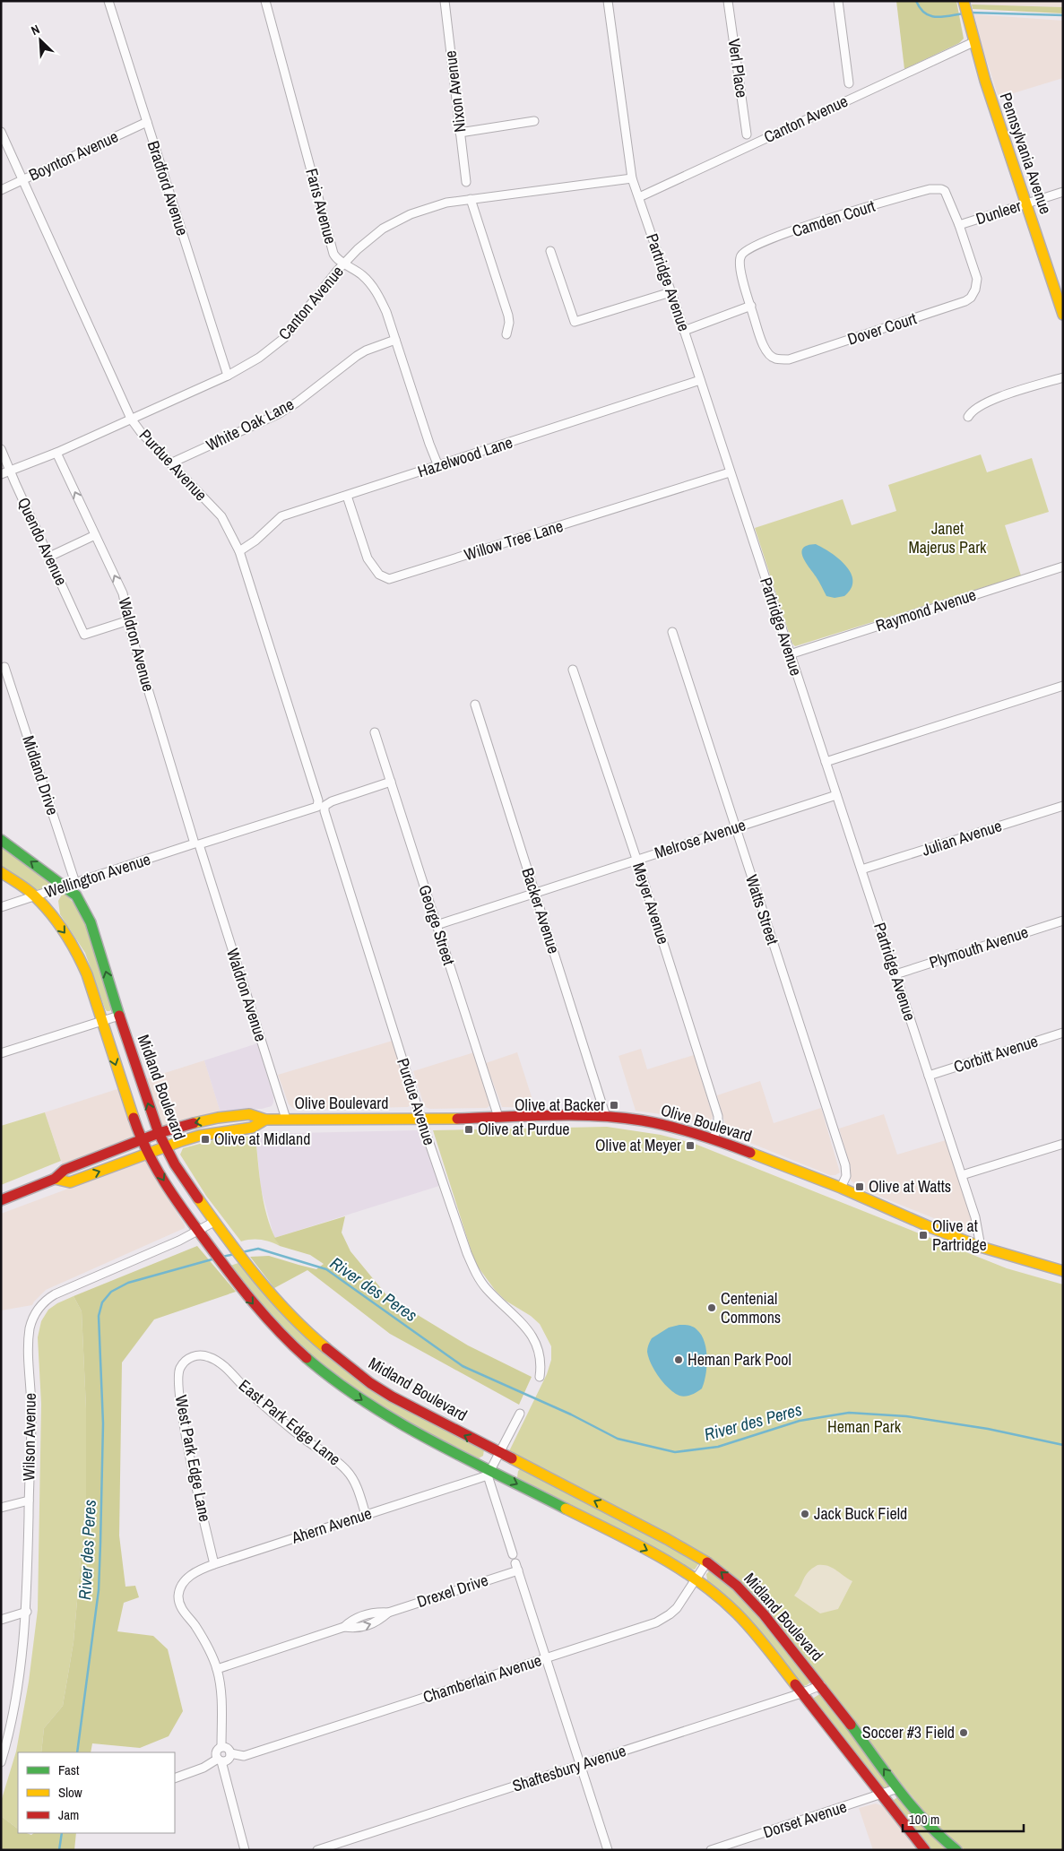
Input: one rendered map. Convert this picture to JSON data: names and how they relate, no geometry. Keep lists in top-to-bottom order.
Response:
{
  "streets": {
    "main road": ["Pennsylvania Avenue", "Midland Boulevard", "Olive Boulevard"],
    "street": [
      "Verl Place",
      "Nixon Avenue",
      "Canton Avenue",
      "Boynton Avenue",
      "Bradford Avenue",
      "Faris Avenue",
      "Dunleer",
      "Camden Court",
      "Partridge Avenue",
      "Dover Court",
      "White Oak Lane",
      "Hazelwood Lane",
      "Purdue Avenue",
      "Willow Tree Lane",
      "Quendo Avenue",
      "Raymond Avenue",
      "Waldron Avenue",
      "Midland Drive",
      "Julian Avenue",
      "Melrose Avenue",
      "Wellington Avenue",
      "Meyer Avenue",
      "Watts Street",
      "Backer Avenue",
      "George Street",
      "Plymouth Avenue",
      "Corbitt Avenue",
      "East Park Edge Lane",
      "Wilson Avenue",
      "West Park Edge Lane",
      "Ahern Avenue",
      "Drexel Drive",
      "Chamberlain Avenue",
      "Shaftesbury Avenue",
      "Dorset Avenue"
    ]
  },
  "crossings": [
    ["Canton Avenue", "Pennsylvania Avenue"],
    ["Canton Avenue", "Bradford Avenue"],
    ["Canton Avenue", "Faris Avenue"],
    ["Canton Avenue", "Partridge Avenue"],
    ["Canton Avenue", "Purdue Avenue"],
    ["Canton Avenue", "Quendo Avenue"],
    ["Canton Avenue", "Waldron Avenue"],
    ["Pennsylvania Avenue", "Dunleer"],
    ["Boynton Avenue", "Bradford Avenue"],
    ["Boynton Avenue", "Purdue Avenue"],
    ["Faris Avenue", "White Oak Lane"],
    ["Faris Avenue", "Hazelwood Lane"],
    ["Dunleer", "Camden Court"],
    ["Dunleer", "Dover Court"],
    ["Camden Court", "Dover Court"],
    ["Partridge Avenue", "Hazelwood Lane"],
    ["Partridge Avenue", "Willow Tree Lane"],
    ["Partridge Avenue", "Raymond Avenue"],
    ["Partridge Avenue", "Julian Avenue"],
    ["Partridge Avenue", "Melrose Avenue"],
    ["Partridge Avenue", "Plymouth Avenue"],
    ["Partridge Avenue", "Corbitt Avenue"],
    ["Partridge Avenue", "Olive Boulevard"],
    ["White Oak Lane", "Purdue Avenue"],
    ["Hazelwood Lane", "Purdue Avenue"],
    ["Hazelwood Lane", "Willow Tree Lane"],
    ["Purdue Avenue", "Wellington Avenue"],
    ["Purdue Avenue", "Olive Boulevard"],
    ["Quendo Avenue", "Waldron Avenue"],
    ["Waldron Avenue", "Wellington Avenue"],
    ["Waldron Avenue", "Olive Boulevard"],
    ["Midland Drive", "Wellington Avenue"],
    ["Melrose Avenue", "Meyer Avenue"],
    ["Melrose Avenue", "Watts Street"],
    ["Melrose Avenue", "Backer Avenue"],
    ["Melrose Avenue", "George Street"],
    ["Wellington Avenue", "George Street"],
    ["Wellington Avenue", "Midland Boulevard"],
    ["Meyer Avenue", "Olive Boulevard"],
    ["Watts Street", "Olive Boulevard"],
    ["Backer Avenue", "Olive Boulevard"],
    ["George Street", "Olive Boulevard"],
    ["Midland Boulevard", "Olive Boulevard"],
    ["Midland Boulevard", "Wilson Avenue"],
    ["Midland Boulevard", "Ahern Avenue"],
    ["Midland Boulevard", "Chamberlain Avenue"],
    ["Midland Boulevard", "Shaftesbury Avenue"],
    ["Midland Boulevard", "Dorset Avenue"],
    ["East Park Edge Lane", "West Park Edge Lane"],
    ["East Park Edge Lane", "Ahern Avenue"],
    ["West Park Edge Lane", "Ahern Avenue"],
    ["Ahern Avenue", "Drexel Drive"]
  ],
  "water": ["River des Peres"],
  "parks": ["Janet Majerus Park", "Heman Park"],
  "places": {
    "transit": [
      "Olive at Backer",
      "Olive at Purdue",
      "Olive at Midland",
      "Olive at Meyer",
      "Olive at Watts",
      "Olive at Partridge"
    ],
    "other": [
      "Centenial Commons",
      "Heman Park Pool",
      "Jack Buck Field",
      "Soccer #3 Field"
    ]
  },
  "legend": ["Fast", "Slow", "Jam"],
  "scale_bar": "100 m",
  "north": "top left"
}
